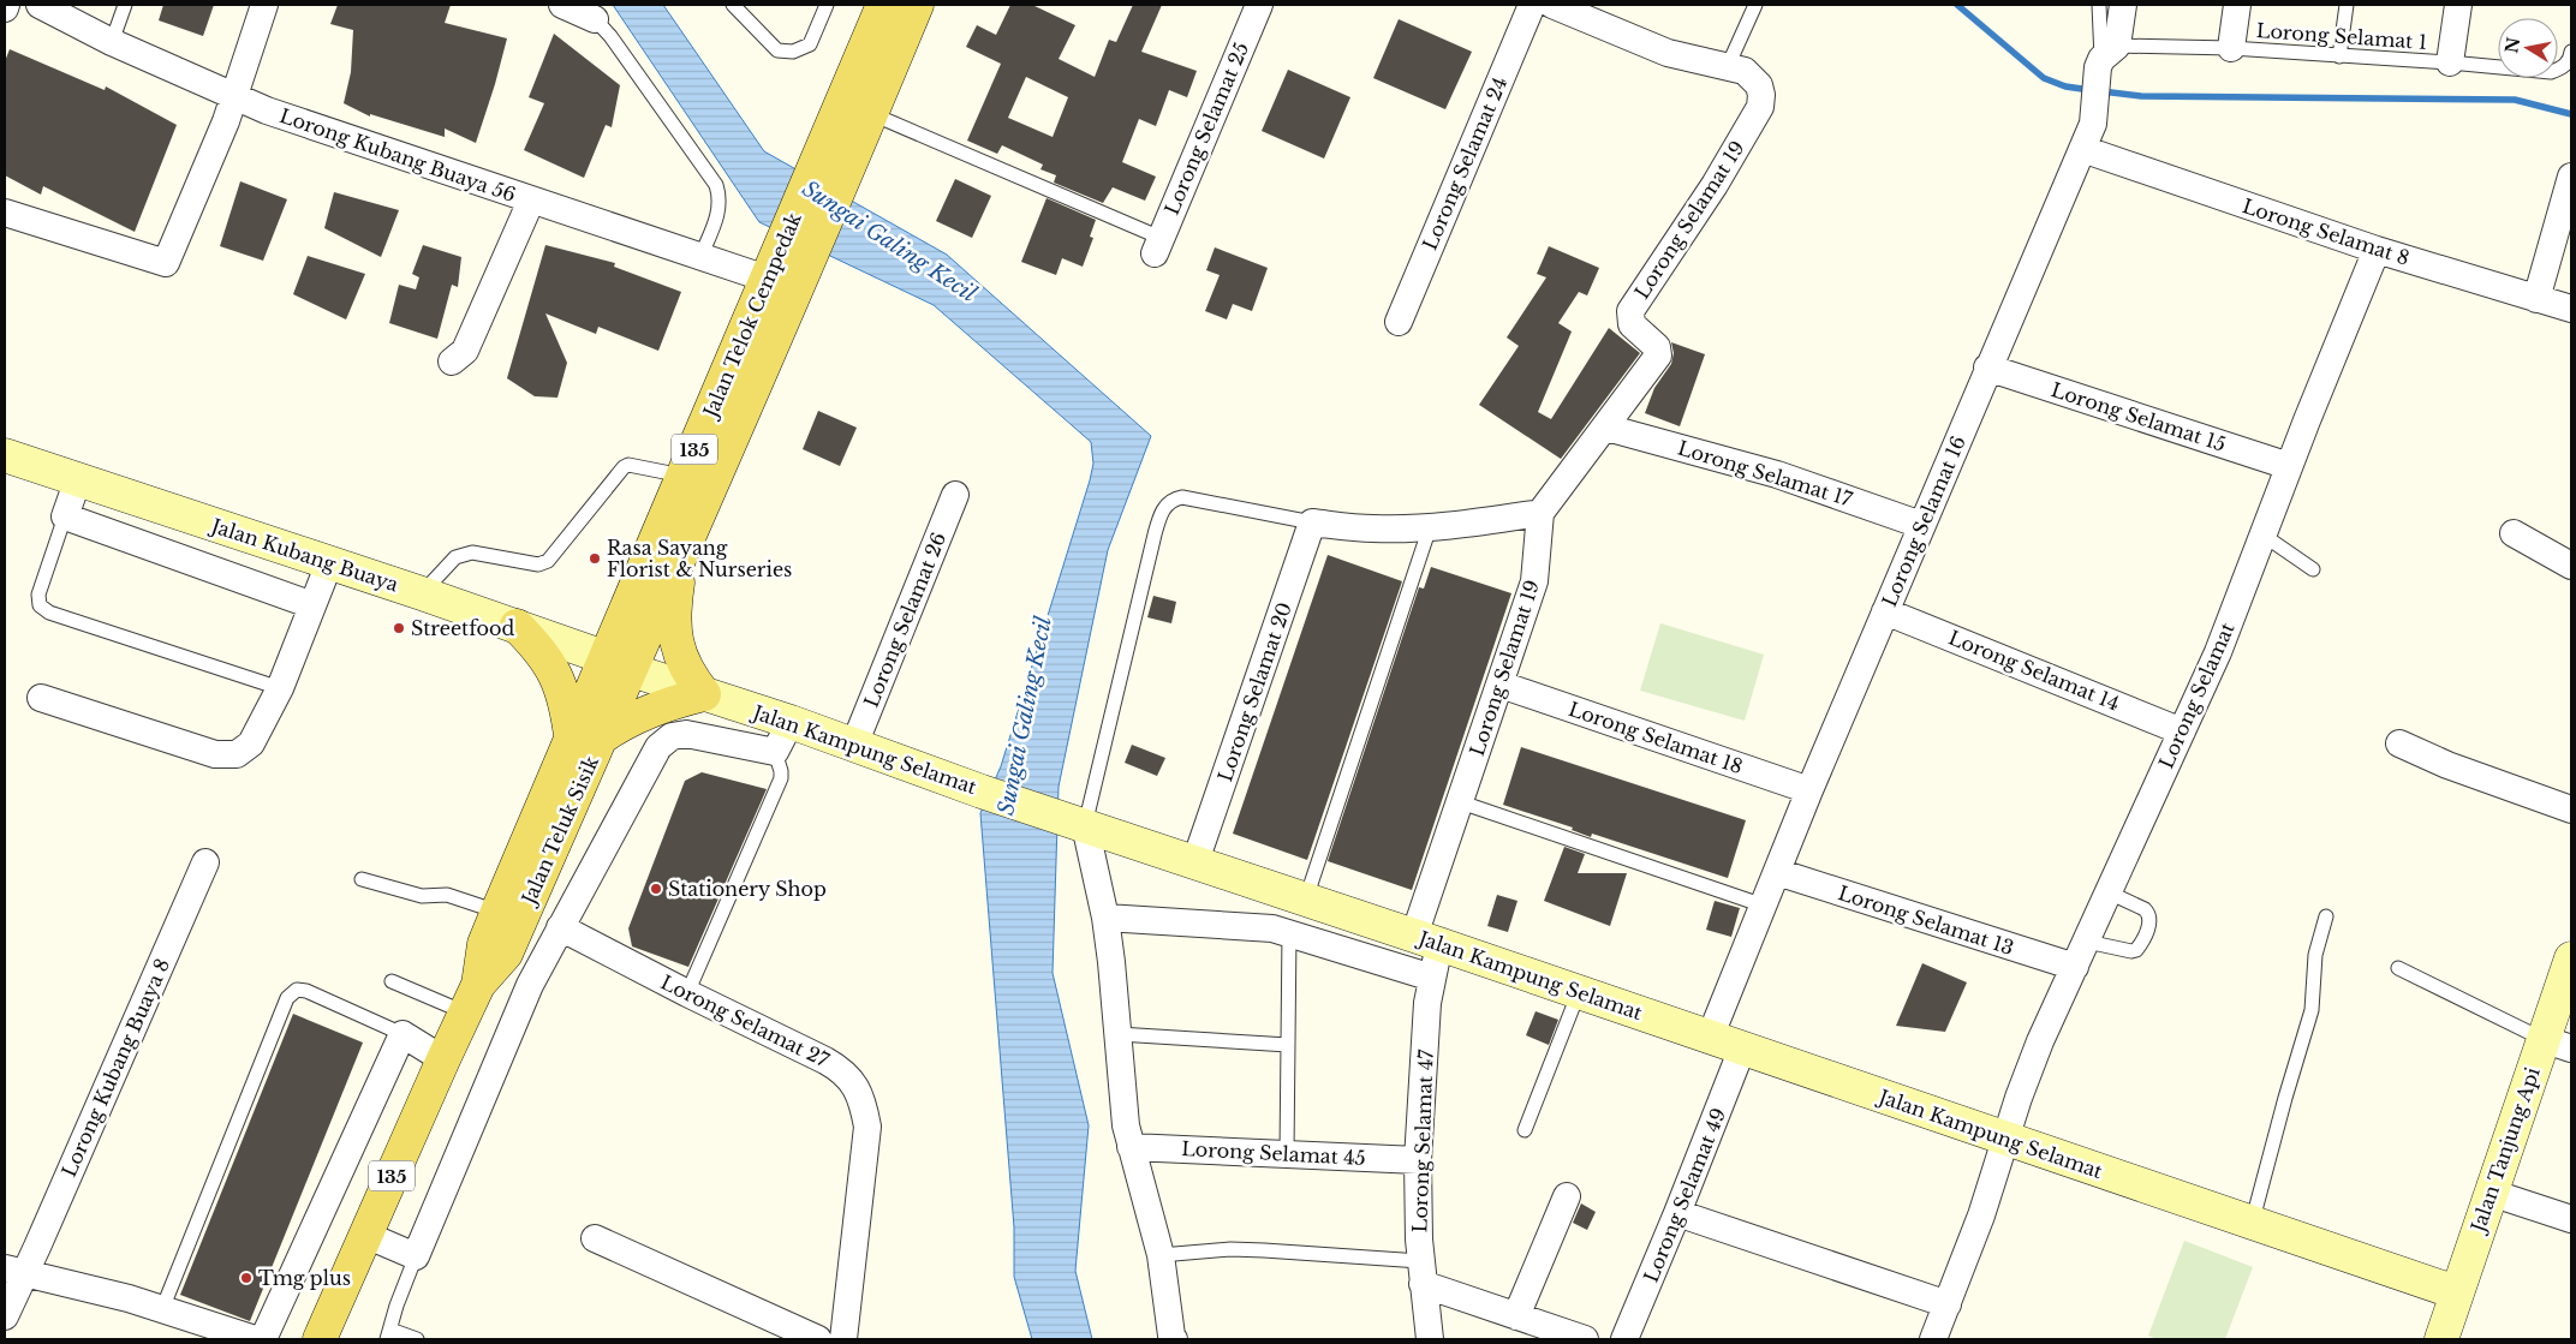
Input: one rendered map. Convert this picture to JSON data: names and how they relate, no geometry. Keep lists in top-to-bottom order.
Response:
{
  "streets": {
    "main road": ["Jalan Telok Cempedak", "135", "Jalan Teluk Sisik"],
    "street": [
      "Lorong Selamat 25",
      "Lorong Kubang Buaya 56",
      "Lorong Selamat 24",
      "Lorong Selamat 19",
      "Lorong Selamat 8",
      "Lorong Selamat 15",
      "Lorong Selamat 17",
      "Lorong Selamat 16",
      "Jalan Kubang Buaya",
      "Lorong Selamat 26",
      "Lorong Selamat 14",
      "Lorong Selamat 20",
      "Lorong Selamat",
      "Lorong Selamat 18",
      "Jalan Kampung Selamat",
      "Lorong Selamat 13",
      "Lorong Selamat 27",
      "Lorong Kubang Buaya 8",
      "Lorong Selamat 47",
      "Jalan Tanjung Api",
      "Lorong Selamat 45",
      "Lorong Selamat 49"
    ],
    "lane": ["Lorong Selamat 1"]
  },
  "crossings": [
    ["Lorong Selamat 1", "Lorong Selamat 16"],
    ["Lorong Kubang Buaya 56", "Jalan Telok Cempedak"],
    ["Lorong Selamat 19", "Lorong Selamat 17"],
    ["Lorong Selamat 19", "Lorong Selamat 18"],
    ["Lorong Selamat 19", "Jalan Kampung Selamat"],
    ["Lorong Selamat 19", "Lorong Selamat 47"],
    ["Lorong Selamat 8", "Lorong Selamat 16"],
    ["Lorong Selamat 8", "Lorong Selamat"],
    ["Jalan Telok Cempedak", "Jalan Kubang Buaya"],
    ["Jalan Telok Cempedak", "Jalan Kampung Selamat"],
    ["Jalan Telok Cempedak", "Jalan Teluk Sisik"],
    ["Lorong Selamat 15", "Lorong Selamat 16"],
    ["Lorong Selamat 15", "Lorong Selamat"],
    ["Lorong Selamat 17", "Lorong Selamat 16"],
    ["Lorong Selamat 16", "Lorong Selamat 14"],
    ["Lorong Selamat 16", "Lorong Selamat 18"],
    ["Lorong Selamat 16", "Jalan Kampung Selamat"],
    ["Lorong Selamat 16", "Lorong Selamat 13"],
    ["Jalan Kubang Buaya", "Jalan Kampung Selamat"],
    ["Jalan Kubang Buaya", "Jalan Teluk Sisik"],
    ["Lorong Selamat 26", "Jalan Kampung Selamat"],
    ["Lorong Selamat 14", "Lorong Selamat"],
    ["Lorong Selamat 20", "Jalan Kampung Selamat"],
    ["Lorong Selamat", "Jalan Kampung Selamat"],
    ["Lorong Selamat", "Lorong Selamat 13"],
    ["Jalan Kampung Selamat", "Jalan Teluk Sisik"],
    ["Jalan Kampung Selamat", "Lorong Selamat 47"],
    ["Jalan Kampung Selamat", "Jalan Tanjung Api"],
    ["Jalan Kampung Selamat", "Lorong Selamat 49"],
    ["Lorong Selamat 47", "Lorong Selamat 45"]
  ],
  "water": ["Sungai Galing Kecil"],
  "places": [
    "Rasa Sayang Florist & Nurseries",
    "Streetfood",
    "Stationery Shop",
    "Tmg plus"
  ],
  "north": "left"
}
